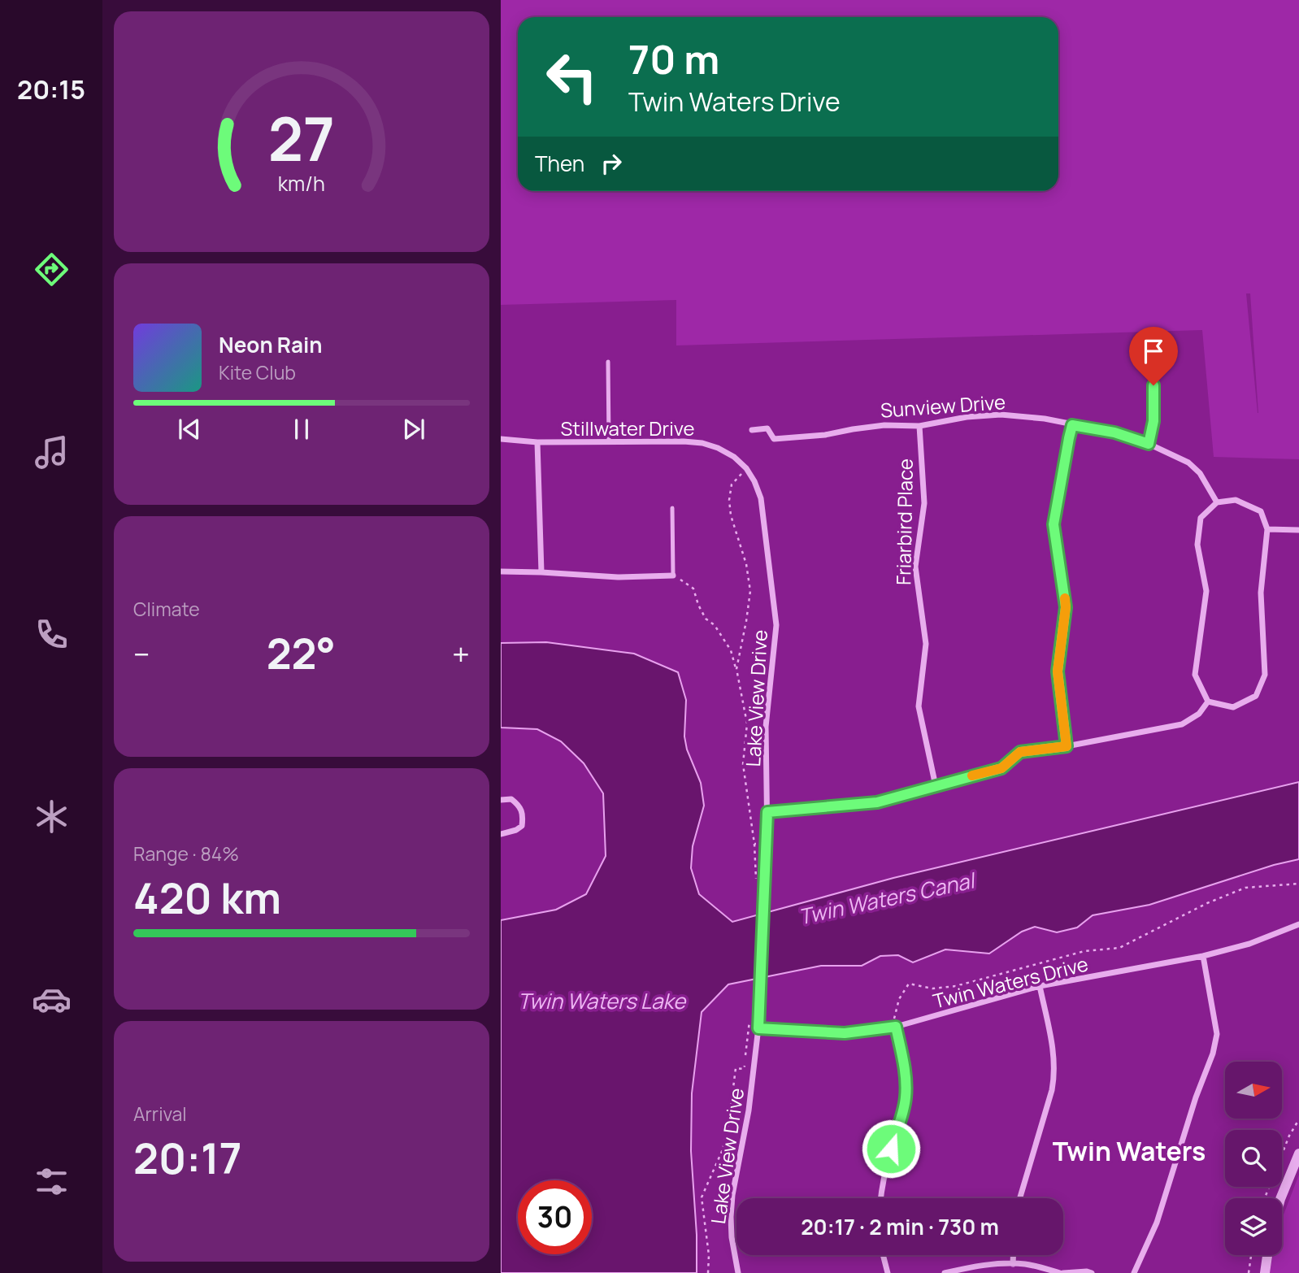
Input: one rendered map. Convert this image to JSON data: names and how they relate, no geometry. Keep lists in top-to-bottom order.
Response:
{
  "streets": {
    "street": [
      "Sunview Drive",
      "Stillwater Drive",
      "Friarbird Place",
      "Lake View Drive",
      "Twin Waters Drive"
    ]
  },
  "crossings": [
    ["Sunview Drive", "Friarbird Place"],
    ["Stillwater Drive", "Lake View Drive"],
    ["Lake View Drive", "Twin Waters Drive"]
  ],
  "districts": ["Twin Waters"],
  "water": ["Twin Waters Canal", "Twin Waters Lake"],
  "north": "right",
  "page": {
    "tabs": "20:15",
    "turn": ["70 m", "Twin Waters Drive"],
    "then": "Then",
    "song": ["Neon Rain", "Kite Club"],
    "tile": [
      "Climate",
      ["Range · 84%", "420 km"],
      ["Arrival", "20:17"]
    ],
    "heat": ["−", "22°", "+"],
    "limit": "30",
    "trip": "20:17 · 2 min · 730 m",
    "gauge": ["27", "km/h"]
  }
}
